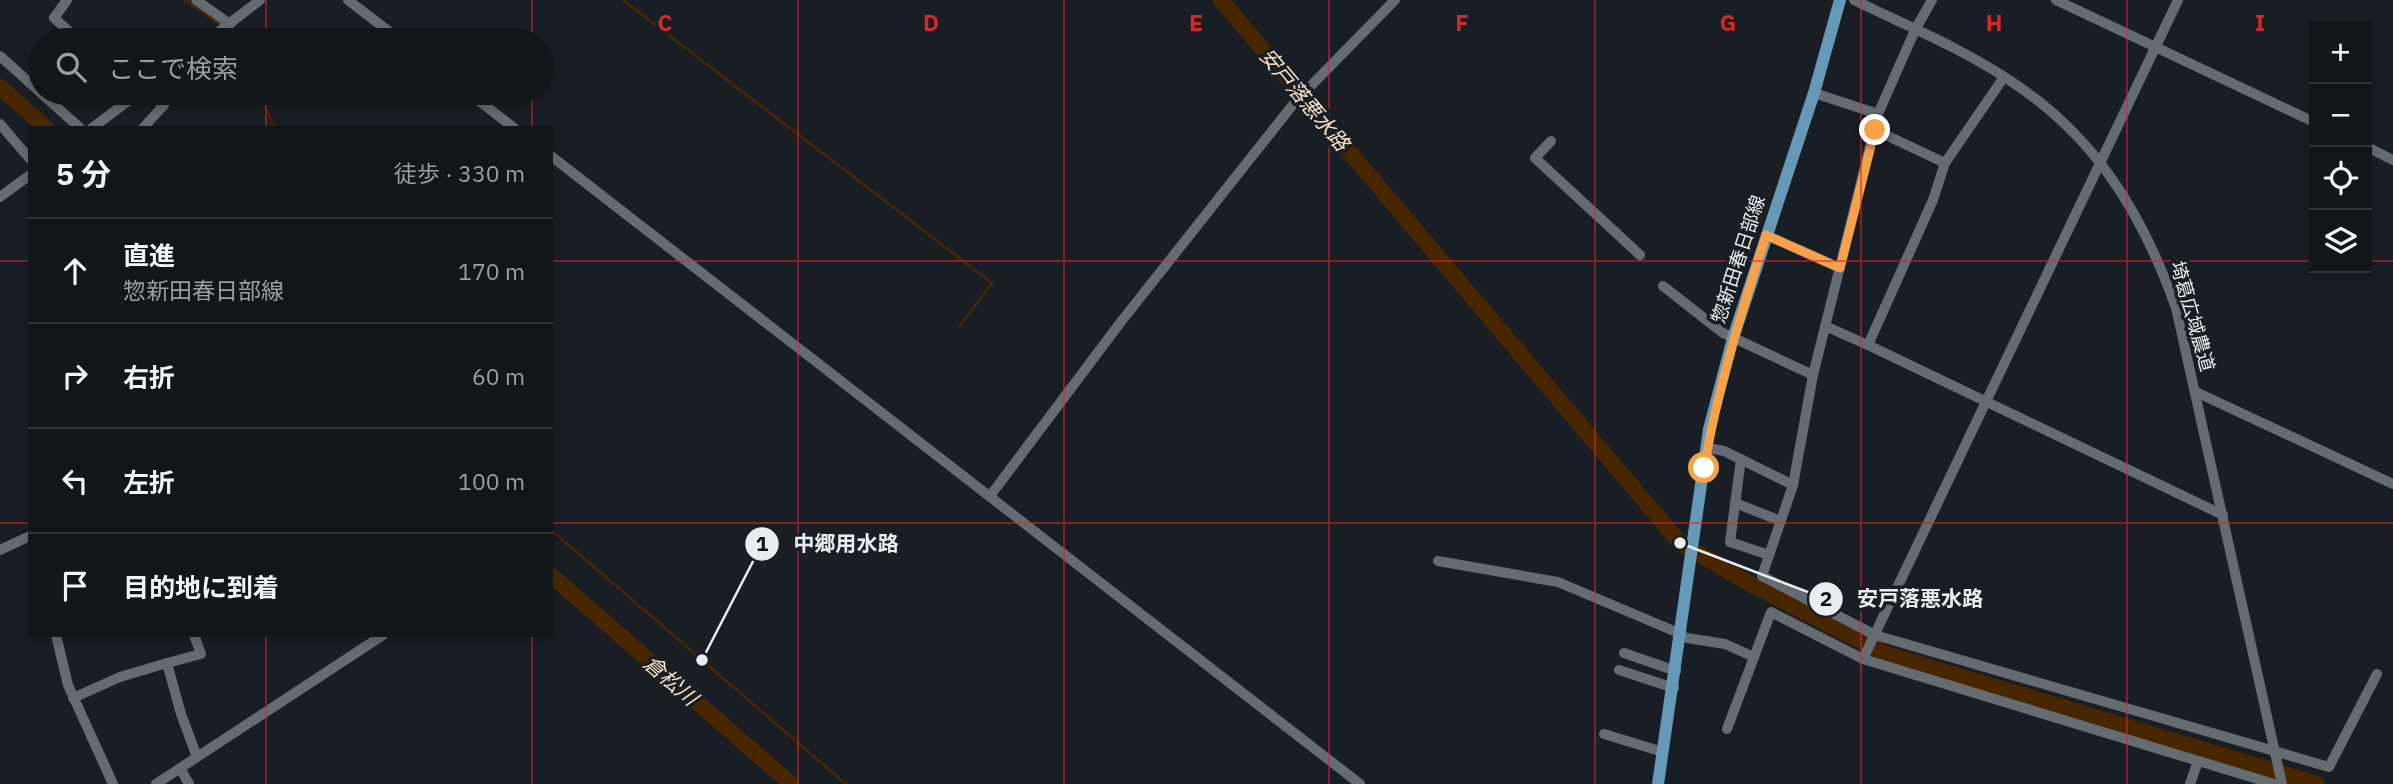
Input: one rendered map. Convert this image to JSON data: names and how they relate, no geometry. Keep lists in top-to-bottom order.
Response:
{
  "streets": {
    "main road": ["惣新田春日部線"],
    "street": ["埼葛広域農道"]
  },
  "water": ["安戸落悪水路", "倉松川"],
  "places": ["安戸落悪水路", "中郷用水路"],
  "page": {
    "map_buttons": ["+", "−"],
    "search": "ここで検索",
    "heading": ["5 分", "徒歩 · 330 m"],
    "list": [
      ["直進", "惣新田春日部線", "170 m"],
      ["右折", "60 m"],
      ["左折", "100 m"],
      "目的地に到着"
    ]
  },
  "grid": {
    "columns": [
      "C",
      "D",
      "E",
      "F",
      "G",
      "H",
      "I"
    ]
  }
}
